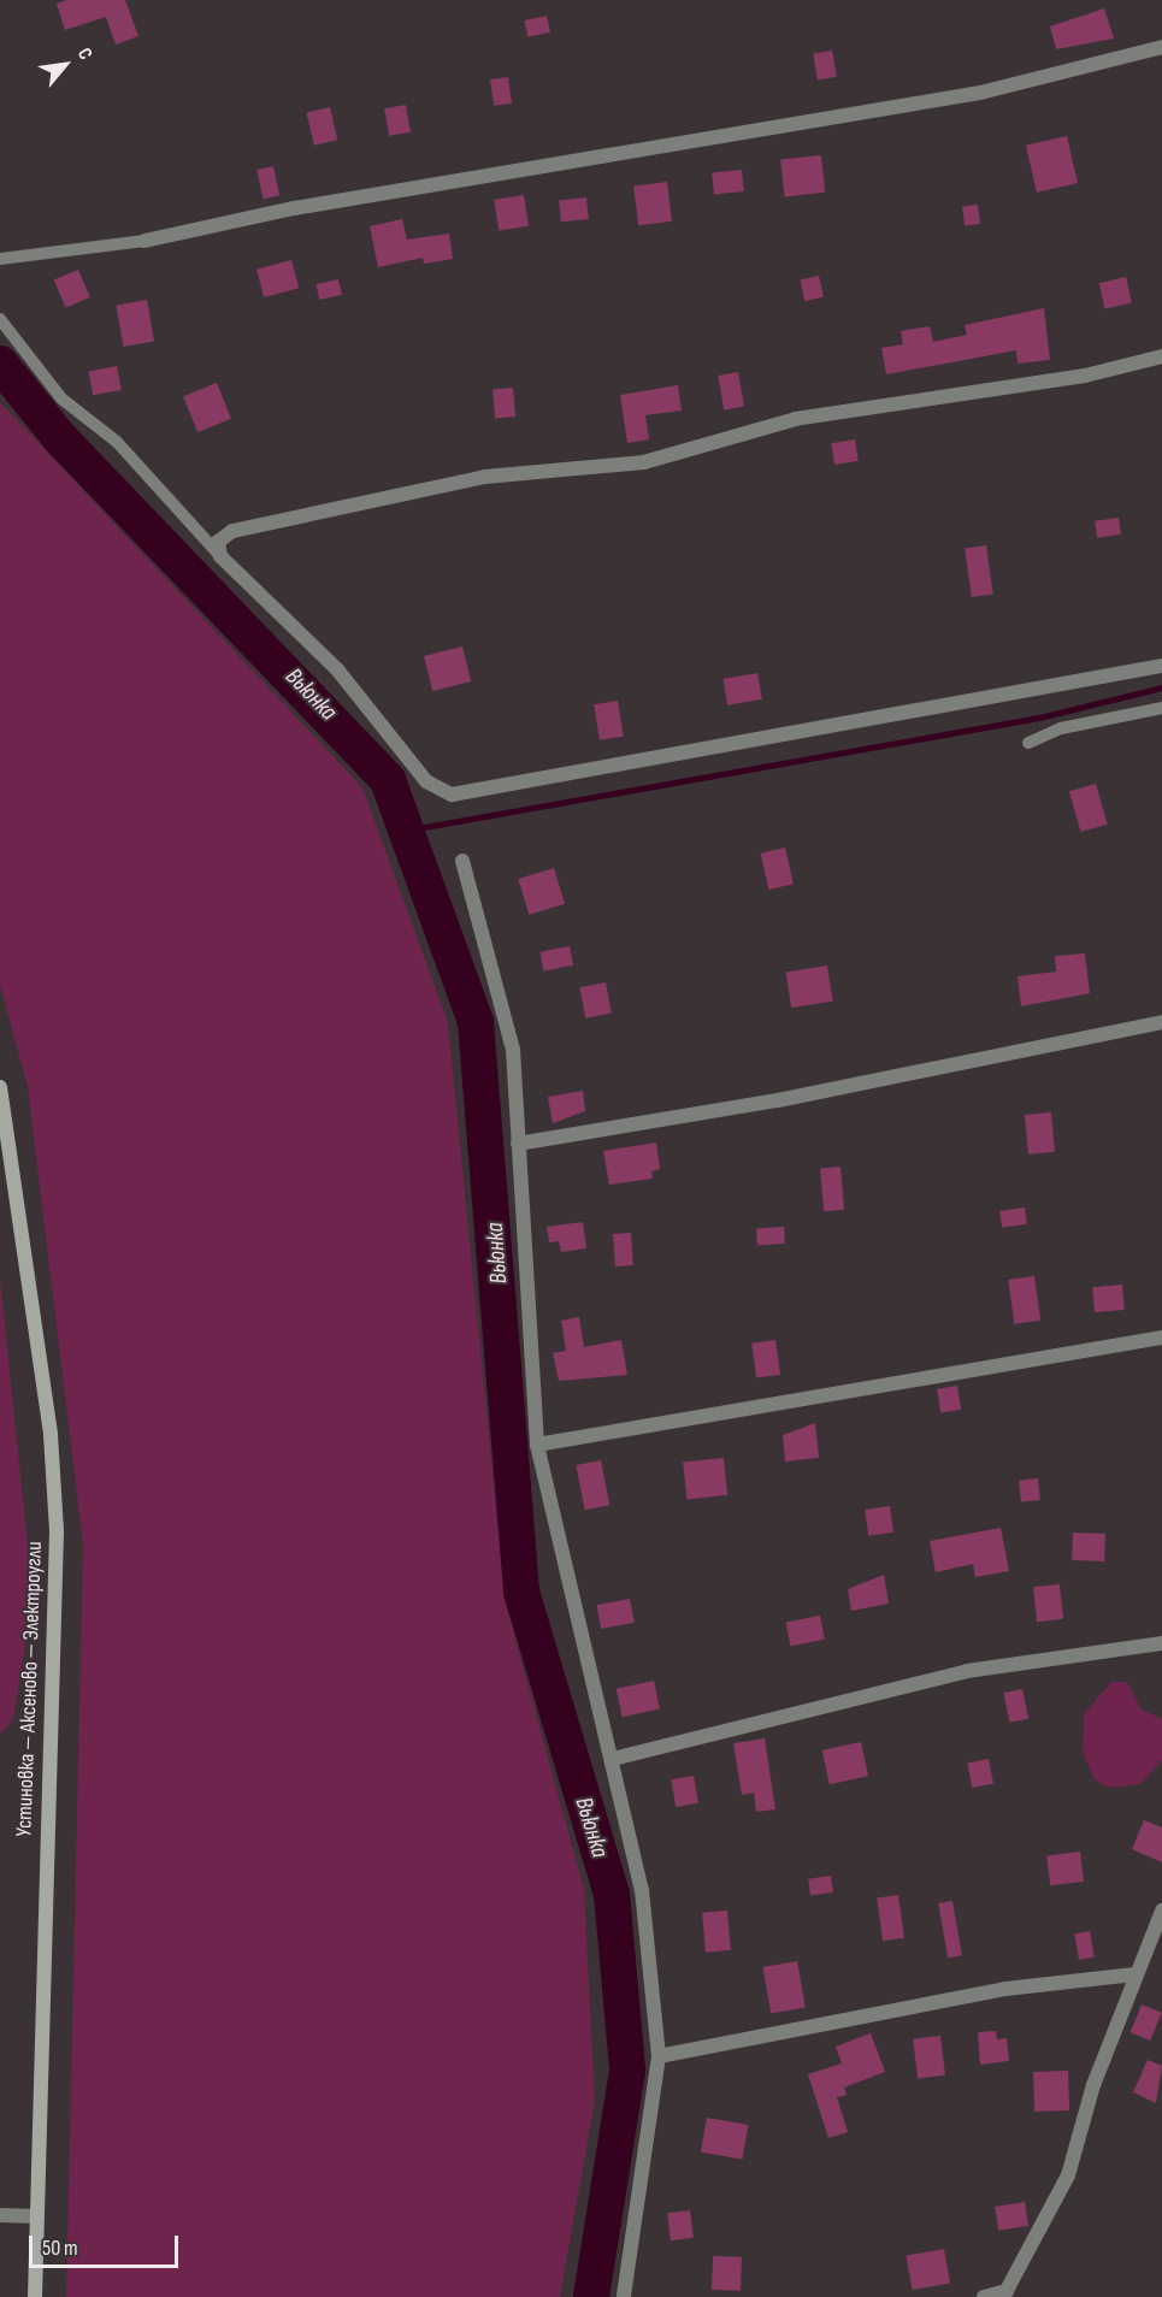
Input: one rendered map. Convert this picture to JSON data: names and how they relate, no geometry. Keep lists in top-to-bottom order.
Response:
{
  "streets": {
    "main road": ["Устиновка — Аксеново — Электроугли"]
  },
  "water": ["Вьюнка"],
  "scale_bar": "50 m",
  "north": "top right"
}
